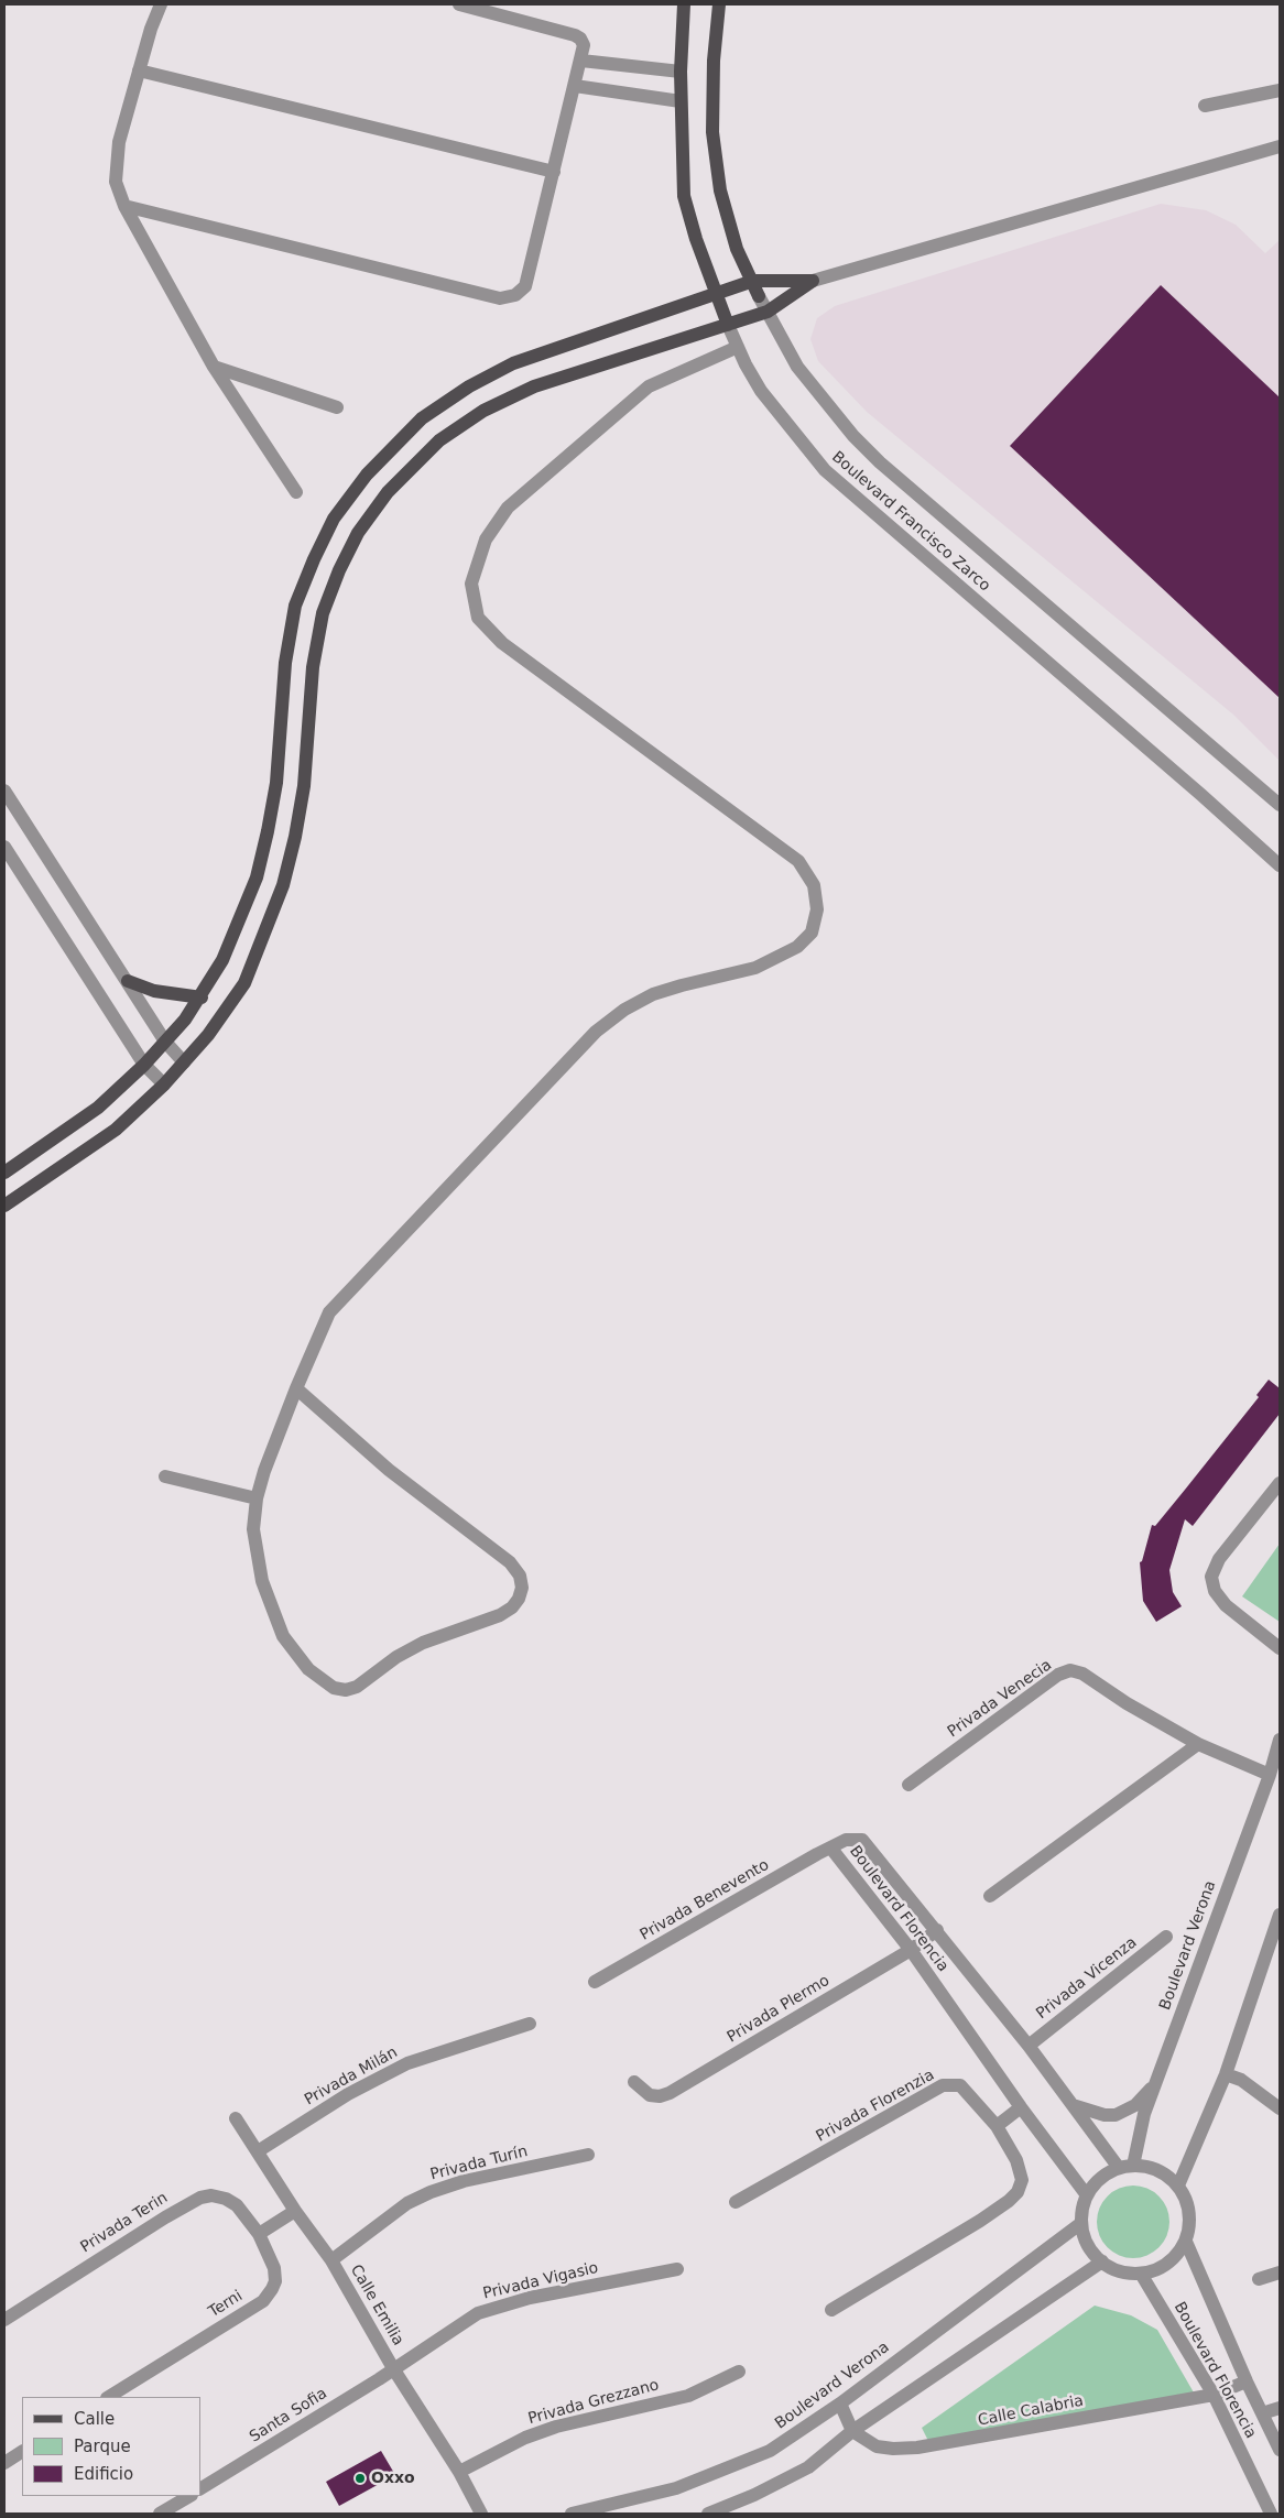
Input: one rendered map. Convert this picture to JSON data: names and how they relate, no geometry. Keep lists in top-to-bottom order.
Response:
{
  "streets": {
    "main road": ["Boulevard Francisco Zarco"],
    "street": [
      "Privada Venecia",
      "Privada Benevento",
      "Boulevard Florencia",
      "Boulevard Verona",
      "Privada Vicenza",
      "Privada Plermo",
      "Privada Milán",
      "Privada Florenzia",
      "Privada Turín",
      "Privada Terin",
      "Privada Vigasio",
      "Terni",
      "Calle Emilia",
      "Privada Grezzano",
      "Calle Calabria",
      "Santa Sofia"
    ]
  },
  "crossings": [
    ["Privada Venecia", "Boulevard Verona"],
    ["Privada Benevento", "Boulevard Florencia"],
    ["Boulevard Florencia", "Boulevard Verona"],
    ["Boulevard Florencia", "Privada Vicenza"],
    ["Boulevard Florencia", "Privada Plermo"],
    ["Boulevard Florencia", "Calle Calabria"],
    ["Privada Milán", "Calle Emilia"],
    ["Privada Turín", "Calle Emilia"],
    ["Privada Terin", "Terni"],
    ["Privada Vigasio", "Calle Emilia"],
    ["Privada Vigasio", "Santa Sofia"],
    ["Calle Emilia", "Privada Grezzano"],
    ["Calle Emilia", "Santa Sofia"]
  ],
  "places": ["Oxxo"],
  "legend": ["Calle", "Parque", "Edificio"]
}
